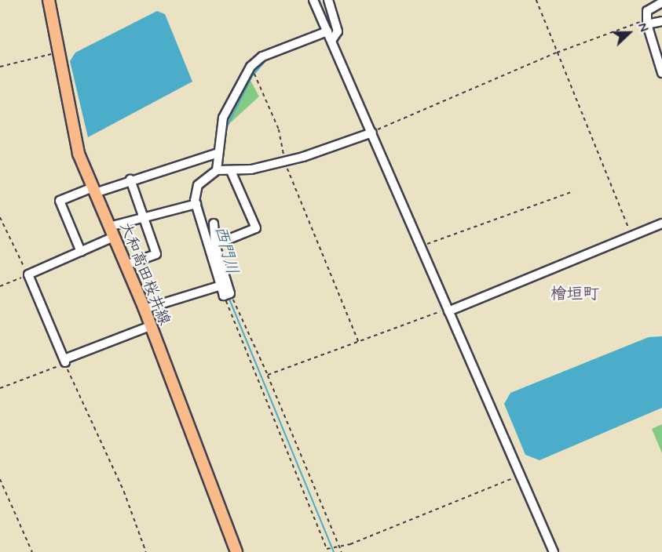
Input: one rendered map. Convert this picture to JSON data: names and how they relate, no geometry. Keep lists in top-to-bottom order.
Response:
{
  "streets": {
    "main road": ["大和高田桜井線"]
  },
  "districts": ["檜垣町"],
  "water": ["西門川"],
  "north": "right"
}
